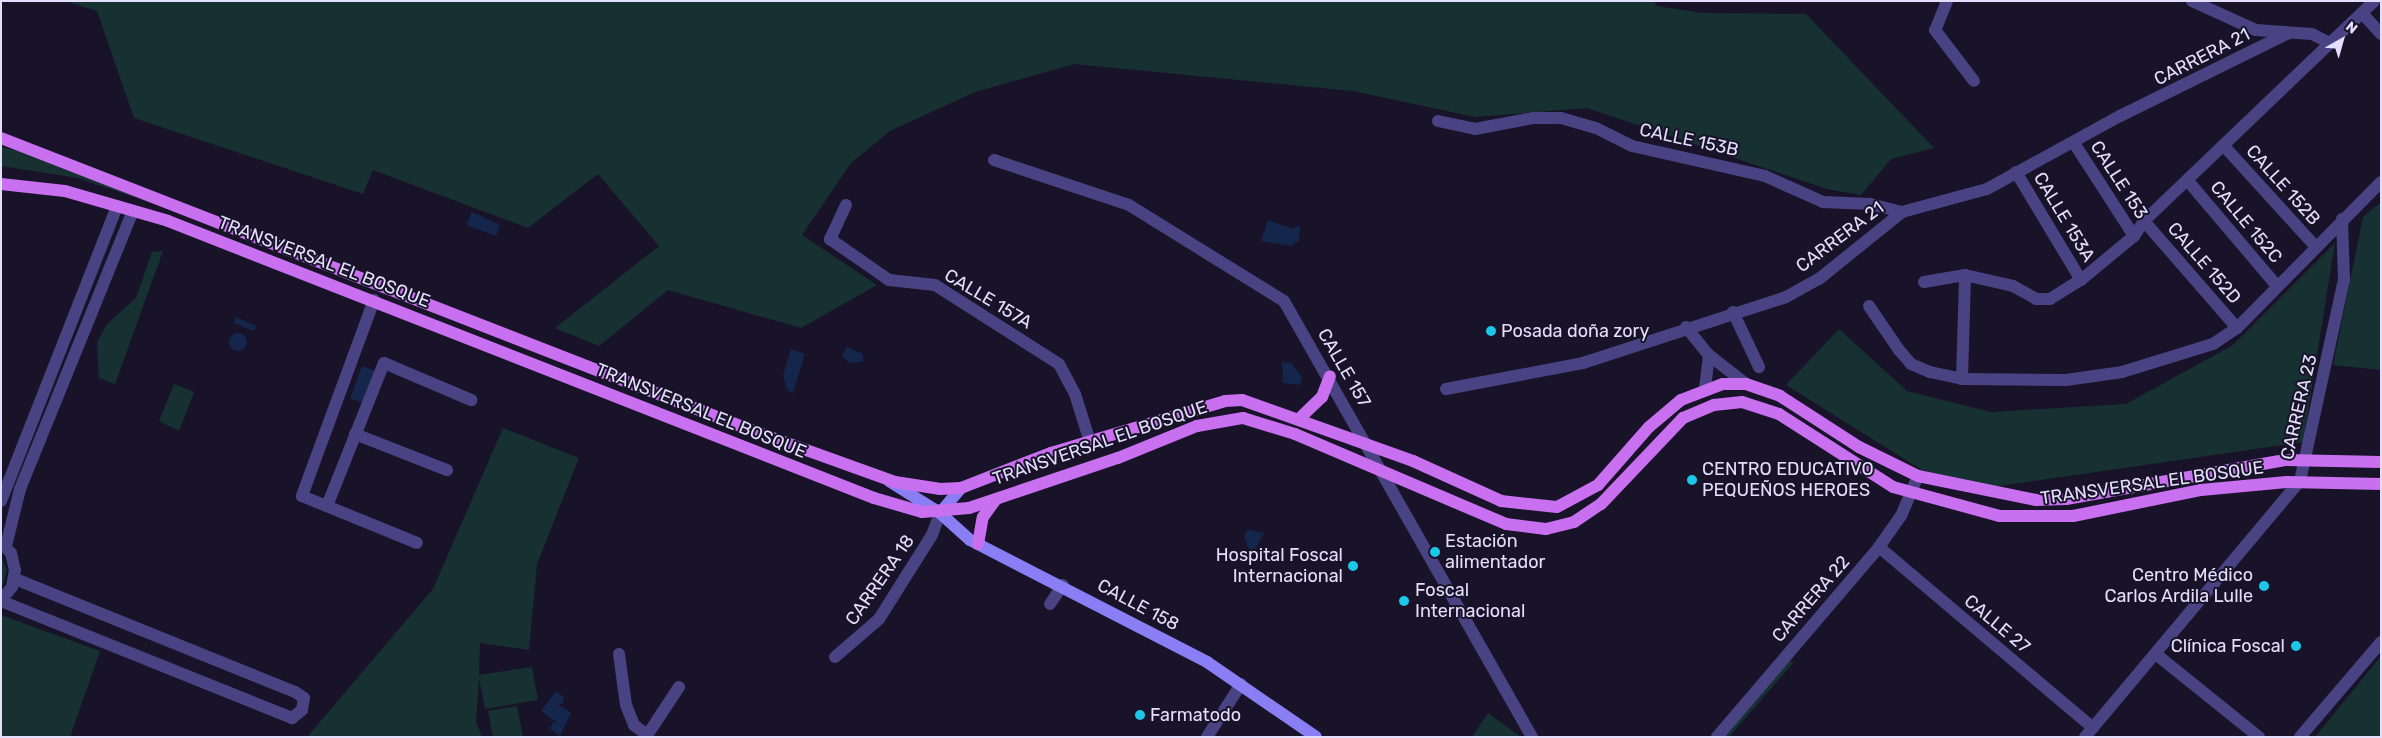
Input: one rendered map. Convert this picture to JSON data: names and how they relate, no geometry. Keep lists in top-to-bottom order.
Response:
{
  "streets": {
    "main road": ["TRANSVERSAL EL BOSQUE"],
    "street": [
      "CARRERA 21",
      "CALLE 153B",
      "CALLE 153",
      "CALLE 152B",
      "CALLE 153A",
      "CALLE 152C",
      "CALLE 152D",
      "CALLE 157A",
      "CALLE 157",
      "CARRERA 23",
      "CARRERA 18",
      "CARRERA 22",
      "CALLE 158",
      "CALLE 27"
    ]
  },
  "crossings": [
    ["CARRERA 21", "CALLE 153B"],
    ["CARRERA 21", "CALLE 153"],
    ["CARRERA 21", "CALLE 153A"],
    ["TRANSVERSAL EL BOSQUE", "CALLE 157A"],
    ["TRANSVERSAL EL BOSQUE", "CALLE 157"],
    ["TRANSVERSAL EL BOSQUE", "CARRERA 23"],
    ["TRANSVERSAL EL BOSQUE", "CARRERA 18"],
    ["TRANSVERSAL EL BOSQUE", "CARRERA 22"],
    ["TRANSVERSAL EL BOSQUE", "CALLE 158"],
    ["CARRERA 23", "CALLE 27"],
    ["CARRERA 18", "CALLE 158"],
    ["CARRERA 22", "CALLE 27"]
  ],
  "places": [
    "Posada doña zory",
    "CENTRO EDUCATIVO PEQUEÑOS HEROES",
    "Estación alimentador",
    "Hospital Foscal Internacional",
    "Centro Médico Carlos Ardila Lulle",
    "Foscal Internacional",
    "Clínica Foscal",
    "Farmatodo"
  ],
  "north": "top right"
}
